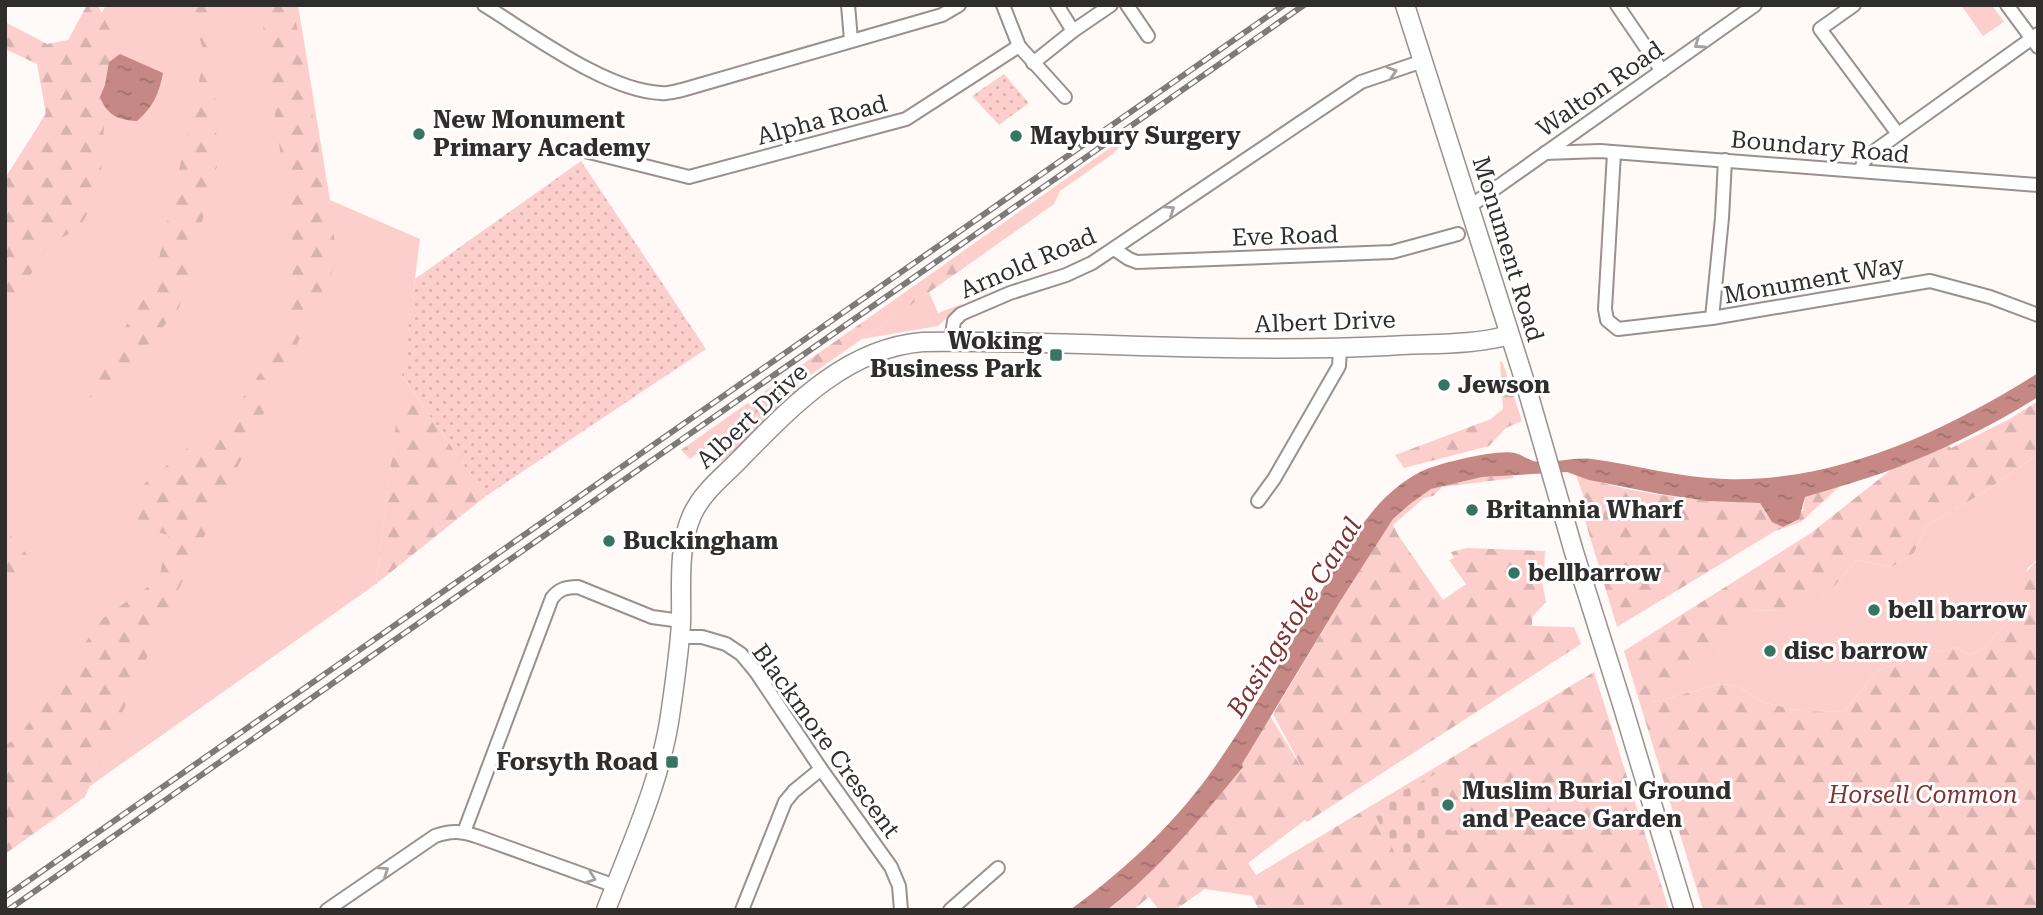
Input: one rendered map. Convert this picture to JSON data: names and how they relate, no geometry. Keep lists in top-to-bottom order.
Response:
{
  "streets": {
    "street": [
      "Walton Road",
      "Alpha Road",
      "Boundary Road",
      "Eve Road",
      "Monument Road",
      "Arnold Road",
      "Monument Way",
      "Albert Drive",
      "Blackmore Crescent"
    ]
  },
  "crossings": [
    ["Walton Road", "Boundary Road"],
    ["Walton Road", "Monument Road"],
    ["Boundary Road", "Monument Way"],
    ["Eve Road", "Arnold Road"],
    ["Monument Road", "Arnold Road"],
    ["Monument Road", "Albert Drive"],
    ["Arnold Road", "Albert Drive"],
    ["Albert Drive", "Blackmore Crescent"]
  ],
  "one_way": ["Arnold Road"],
  "water": ["Basingstoke Canal"],
  "parks": ["Horsell Common"],
  "places": {
    "other": [
      "New Monument Primary Academy",
      "Maybury Surgery",
      "Jewson",
      "Britannia Wharf",
      "Buckingham",
      "bellbarrow",
      "bell barrow",
      "disc barrow",
      "Muslim Burial Ground and Peace Garden"
    ],
    "transit": ["Woking Business Park", "Forsyth Road"]
  }
}
